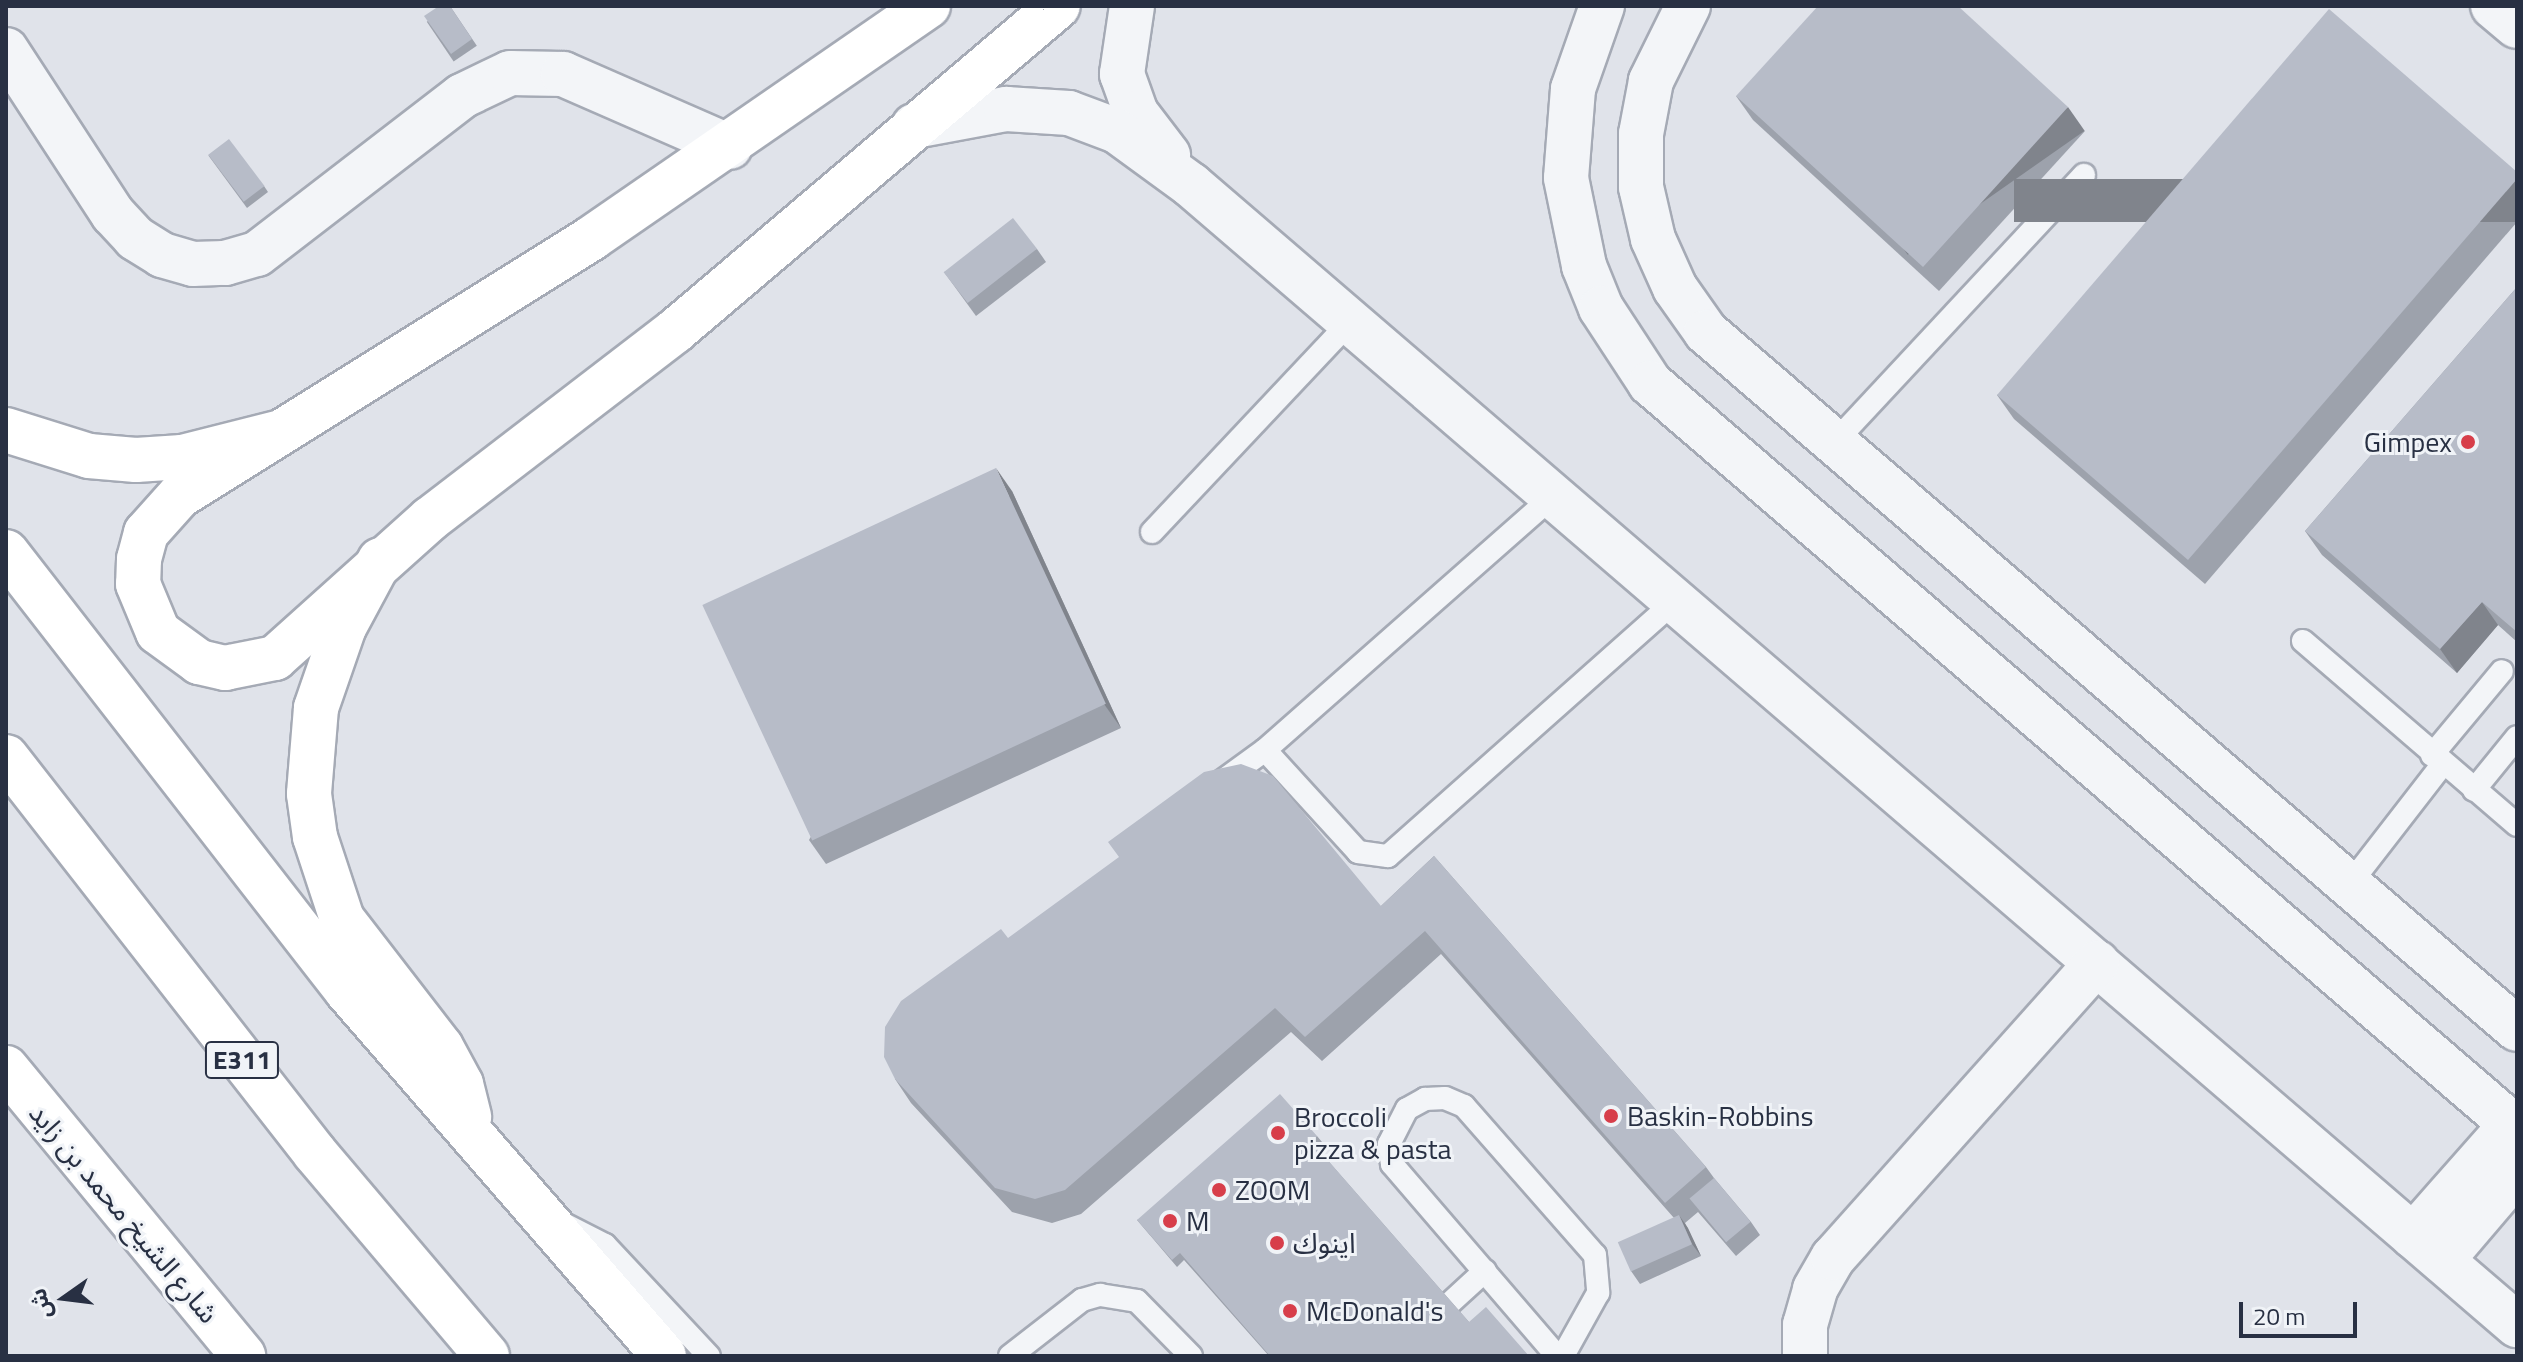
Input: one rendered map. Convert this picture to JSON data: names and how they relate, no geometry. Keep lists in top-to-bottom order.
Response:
{
  "streets": {
    "main road": ["E311", "شارع الشيخ محمد بن زايد"]
  },
  "places": [
    "Gimpex",
    "Baskin-Robbins",
    "Broccoli pizza & pasta",
    "ZOOM",
    "M",
    "اينوك",
    "McDonald's"
  ],
  "scale_bar": "20 m",
  "north": "left"
}
